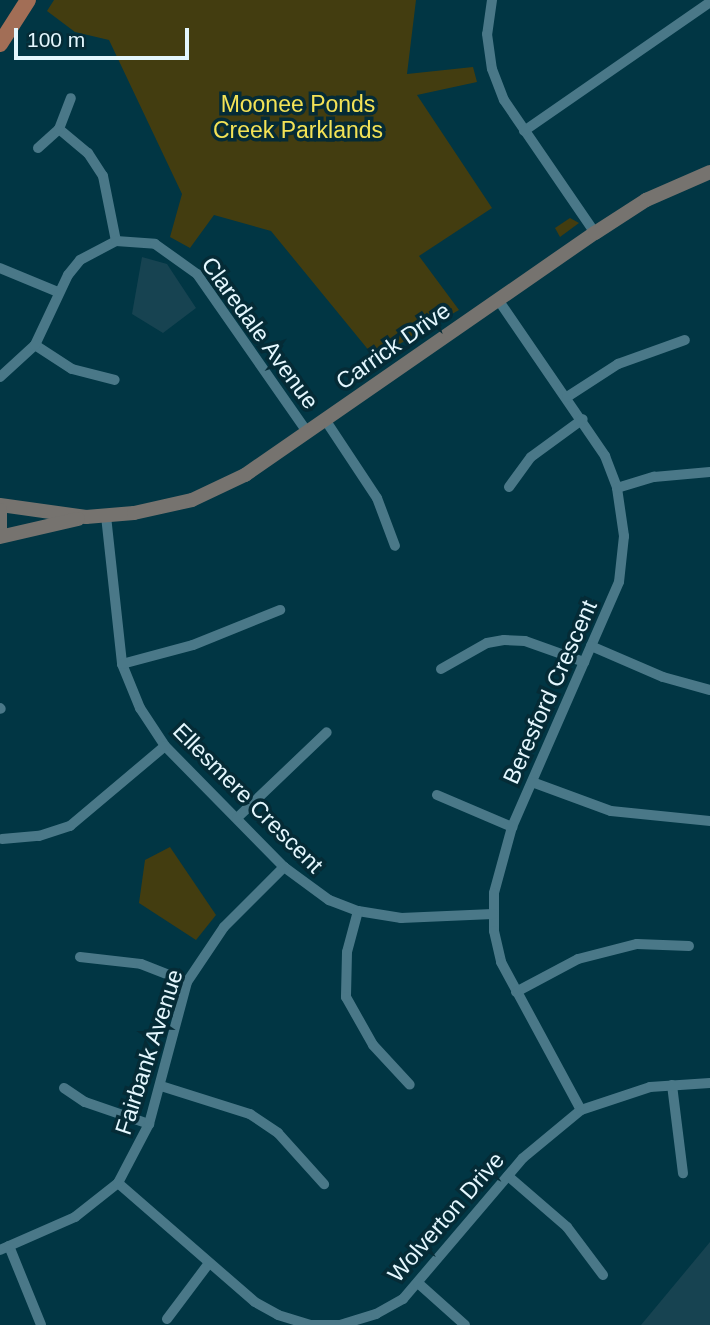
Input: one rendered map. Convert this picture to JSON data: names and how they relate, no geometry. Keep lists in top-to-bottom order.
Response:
{
  "streets": {
    "street": [
      "Claredale Avenue",
      "Carrick Drive",
      "Beresford Crescent",
      "Ellesmere Crescent",
      "Fairbank Avenue",
      "Wolverton Drive"
    ]
  },
  "crossings": [
    ["Claredale Avenue", "Carrick Drive"],
    ["Carrick Drive", "Beresford Crescent"],
    ["Carrick Drive", "Ellesmere Crescent"],
    ["Beresford Crescent", "Ellesmere Crescent"],
    ["Beresford Crescent", "Wolverton Drive"],
    ["Ellesmere Crescent", "Fairbank Avenue"],
    ["Fairbank Avenue", "Wolverton Drive"]
  ],
  "parks": ["Moonee Ponds Creek Parklands"],
  "scale_bar": "100 m"
}
